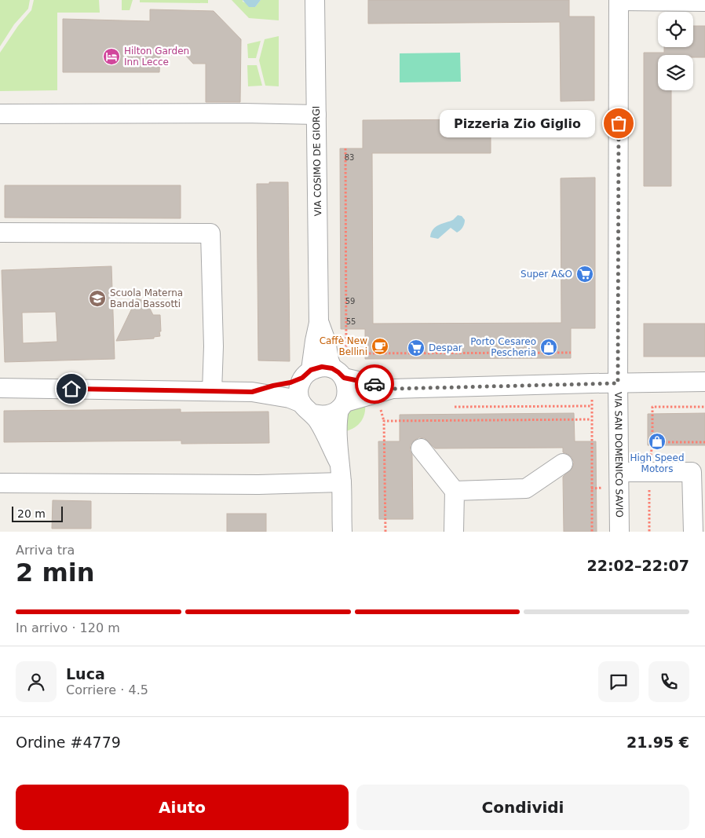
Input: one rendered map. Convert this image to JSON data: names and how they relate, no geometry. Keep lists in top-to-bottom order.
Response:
{
  "streets": {
    "street": ["VIA COSIMO DE GIORGI", "VIA SAN DOMENICO SAVIO"]
  },
  "places": {
    "hotel": ["Hilton Garden Inn Lecce"],
    "other": ["Pizzeria Zio Giglio"],
    "supermarket": ["Super A&O", "Despar"],
    "school or university": ["Scuola Materna Banda Bassotti"],
    "cafe": ["Caffè New Bellini"],
    "shop": ["Porto Cesareo Pescheria", "High Speed Motors"]
  },
  "house_numbers": ["83", "59", "55"],
  "scale_bar": "20 m",
  "page": {
    "bubble": "Pizzeria Zio Giglio",
    "scale": "20 m",
    "heading": ["2 min", "Arriva tra", "22:02–22:07"],
    "panel": [
      "Luca",
      "Corriere · 4.5",
      "Ordine #4779",
      "21.95 €"
    ],
    "bar": "In arrivo · 120 m",
    "buttons": ["Aiuto", "Condividi"]
  }
}
